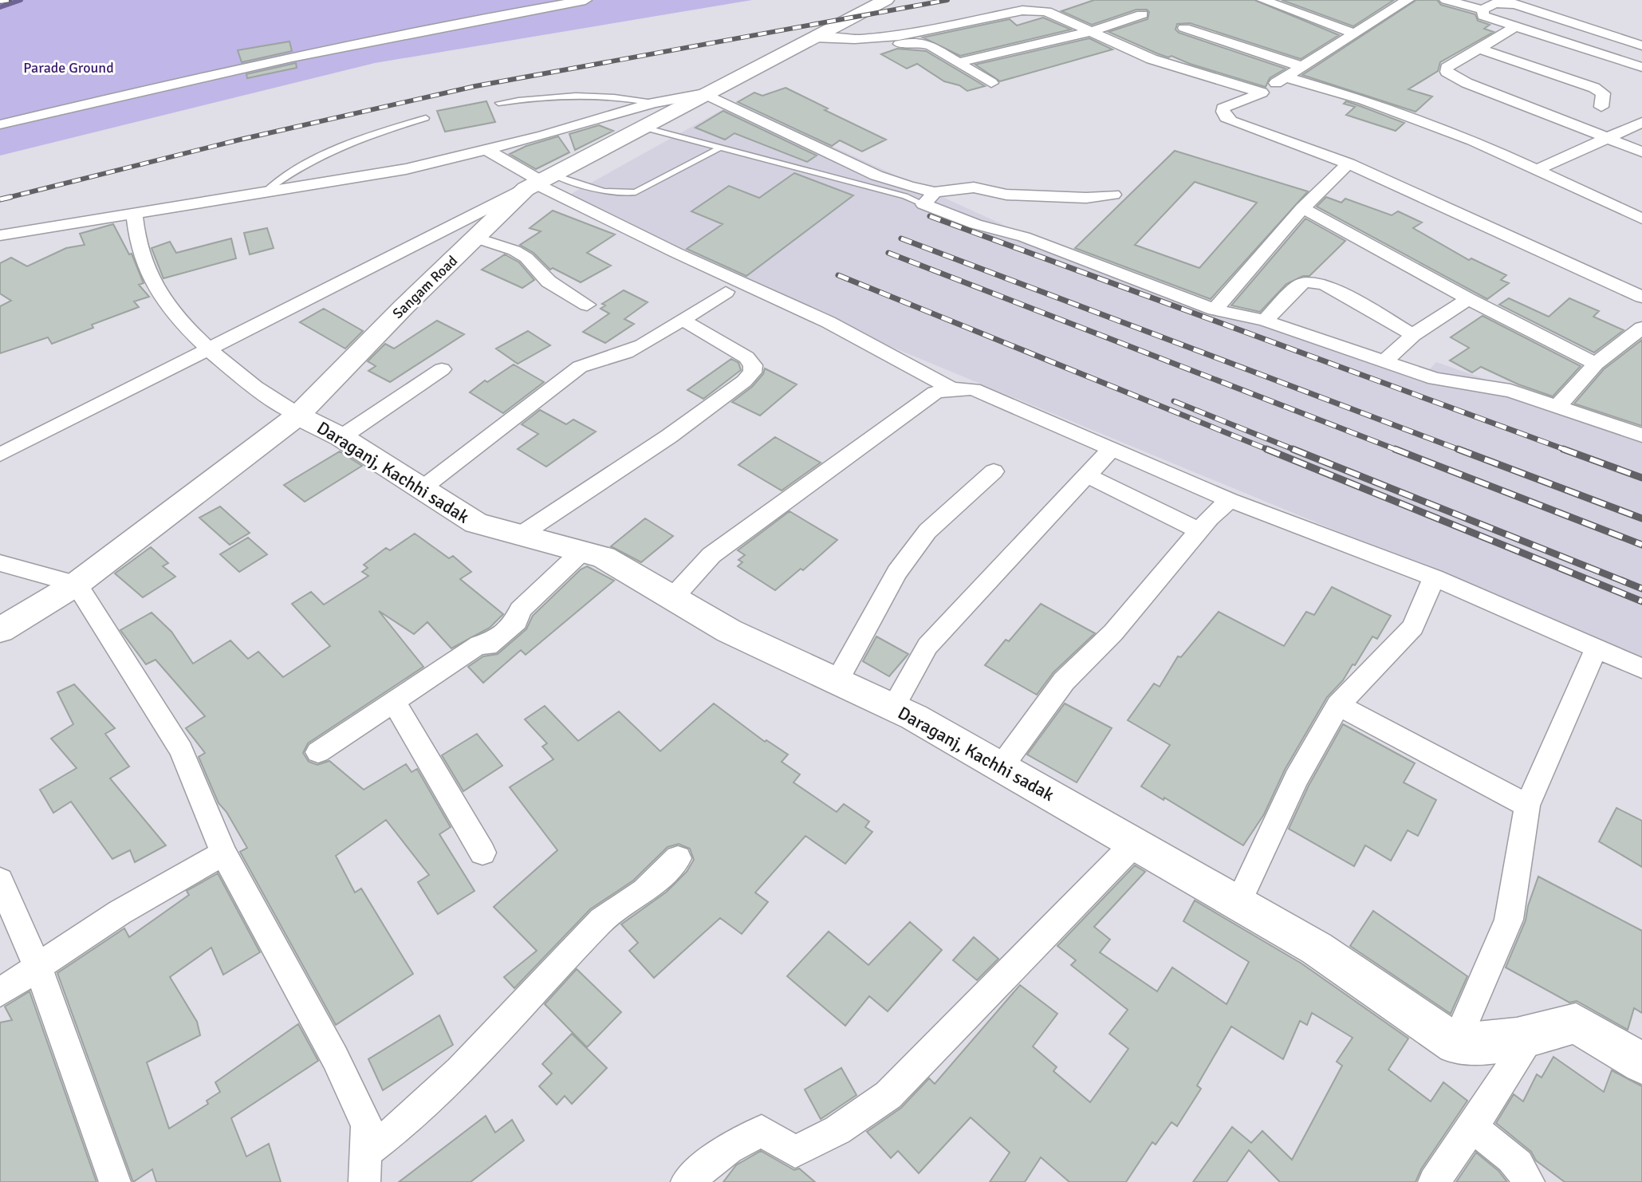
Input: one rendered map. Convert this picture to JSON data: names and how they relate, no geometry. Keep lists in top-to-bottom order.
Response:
{
  "streets": {
    "main road": ["Sangam Road", "Daraganj, Kachhi sadak"]
  },
  "crossings": [
    ["Sangam Road", "Daraganj, Kachhi sadak"]
  ],
  "parks": ["Parade Ground"]
}
